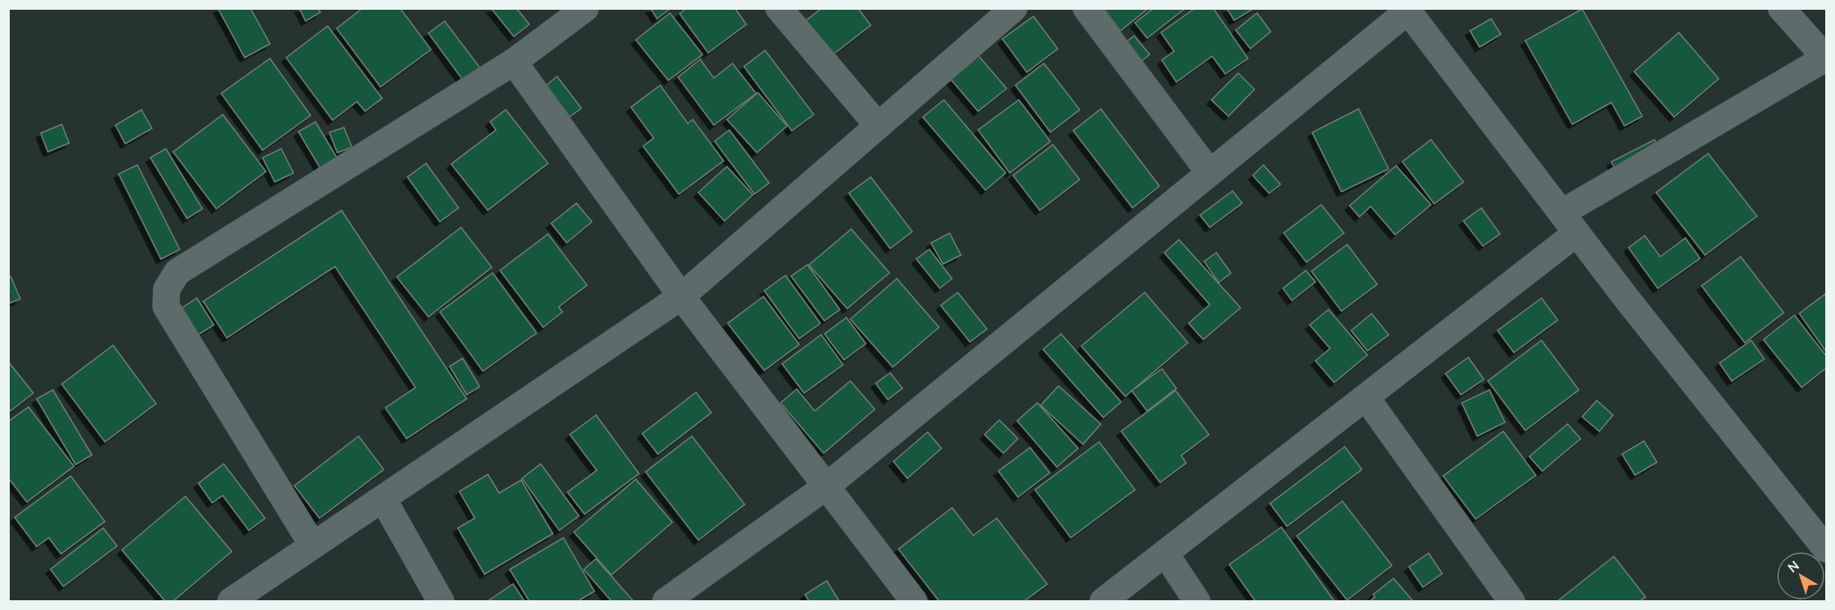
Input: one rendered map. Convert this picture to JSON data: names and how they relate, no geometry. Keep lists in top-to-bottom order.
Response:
{
  "north": "top left"
}
